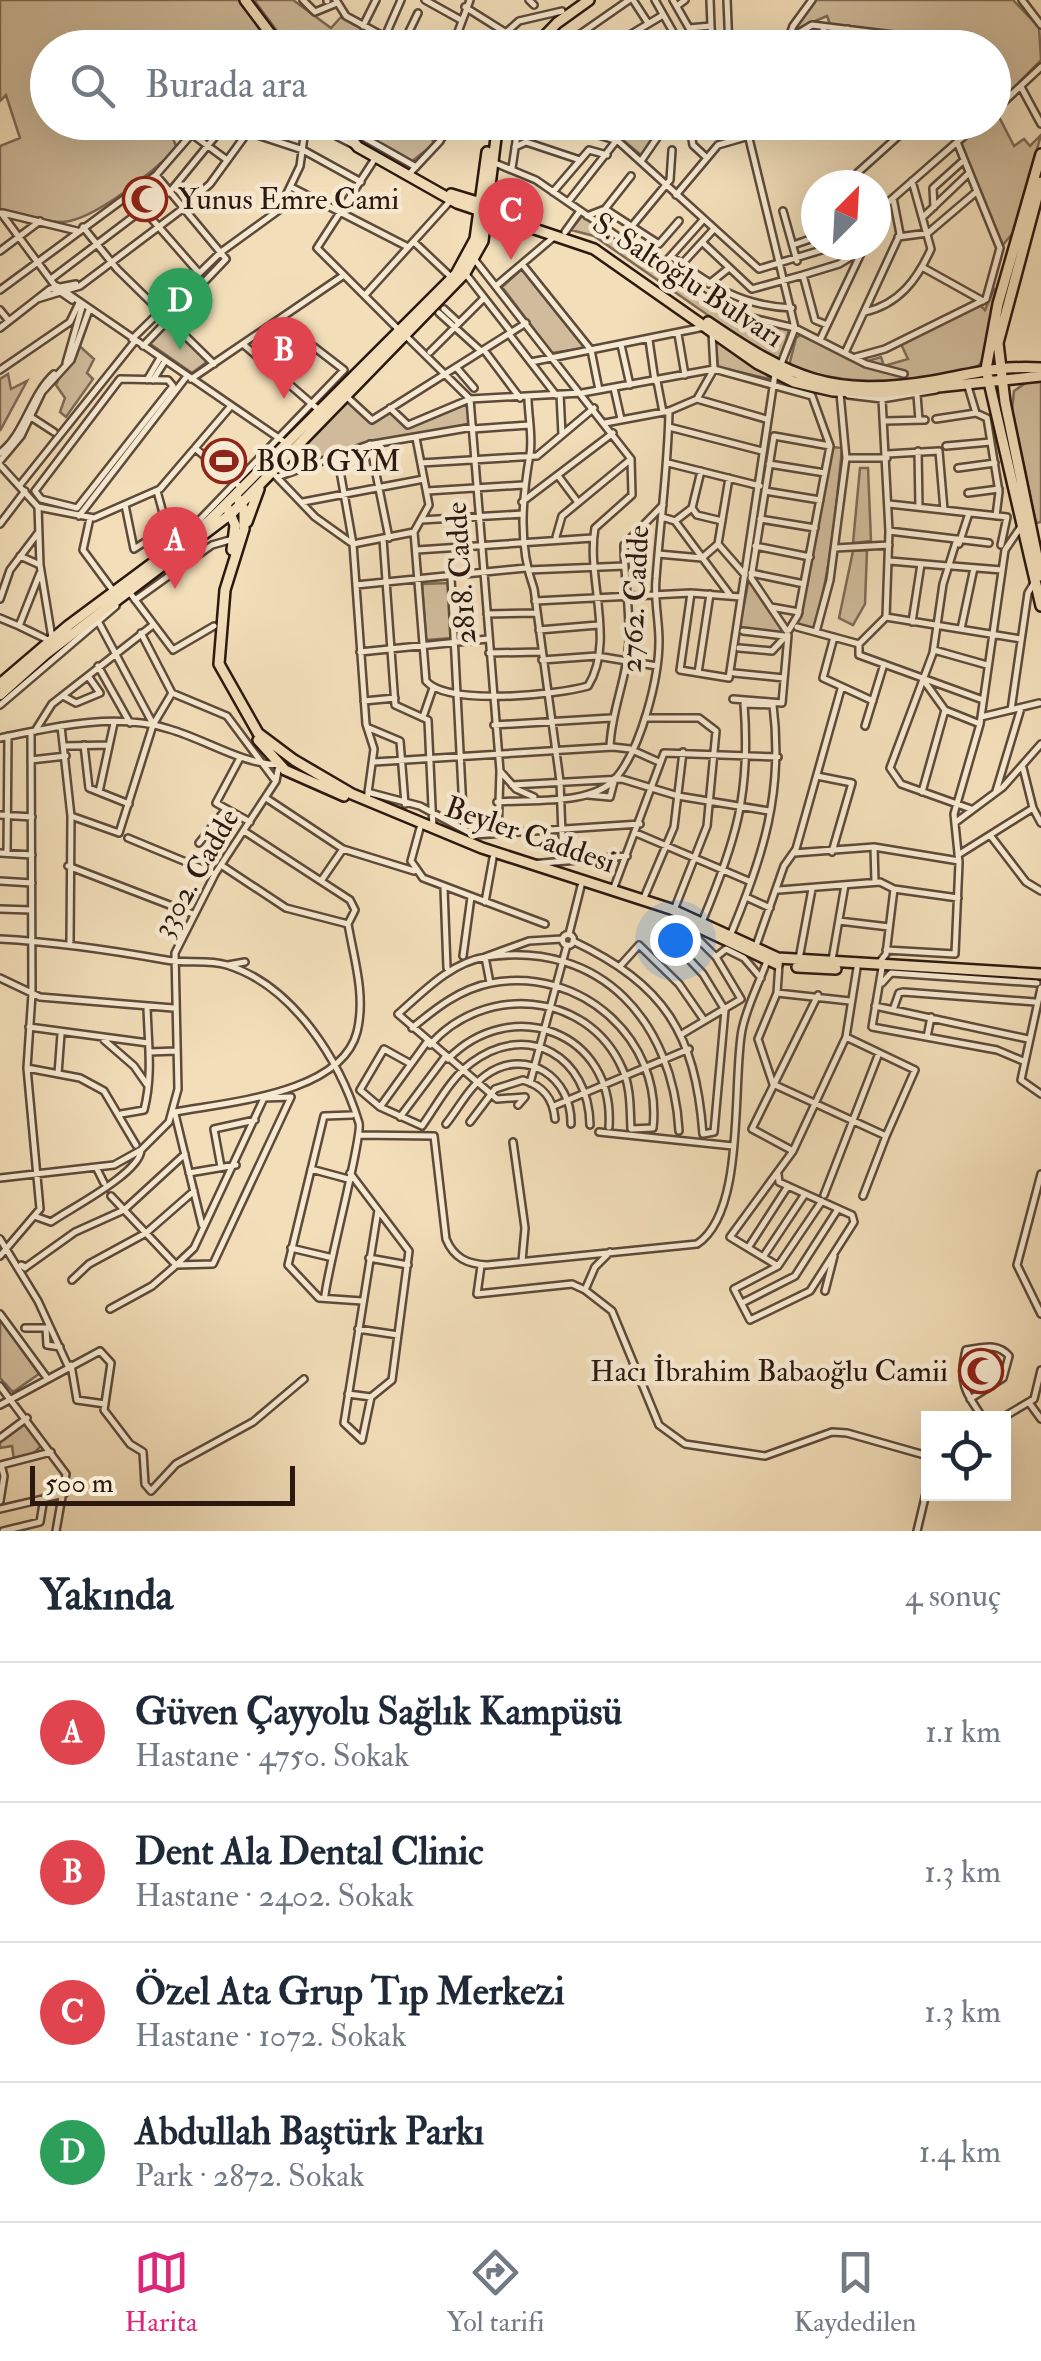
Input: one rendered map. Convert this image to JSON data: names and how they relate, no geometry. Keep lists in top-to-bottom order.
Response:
{
  "streets": {
    "main road": ["S. Saltoğlu Bulvarı", "Beyler Caddesi"],
    "street": ["2818. Cadde", "2762. Cadde", "3302. Cadde"]
  },
  "crossings": [
    ["Beyler Caddesi", "3302. Cadde"]
  ],
  "places": {
    "mosque": ["Yunus Emre Cami", "Hacı İbrahim Babaoğlu Camii"],
    "sports": ["BOB GYM"]
  },
  "scale_bar": "500 m",
  "north": "top right",
  "page": {
    "search": "Burada ara",
    "pins": [
      "C",
      "D",
      "B",
      "A"
    ],
    "scale": "500 m",
    "heading": ["Yakında", "4 sonuç"],
    "list": [
      {
        "mark": "A",
        "name": "Güven Çayyolu Sağlık Kampüsü",
        "note": "Hastane · 4750. Sokak",
        "value": "1.1 km"
      },
      {
        "mark": "B",
        "name": "Dent Ala Dental Clinic",
        "note": "Hastane · 2402. Sokak",
        "value": "1.3 km"
      },
      {
        "mark": "C",
        "name": "Özel Ata Grup Tıp Merkezi",
        "note": "Hastane · 1072. Sokak",
        "value": "1.3 km"
      },
      {
        "mark": "D",
        "name": "Abdullah Baştürk Parkı",
        "note": "Park · 2872. Sokak",
        "value": "1.4 km"
      }
    ],
    "nav": ["Harita", "Yol tarifi", "Kaydedilen"]
  }
}
